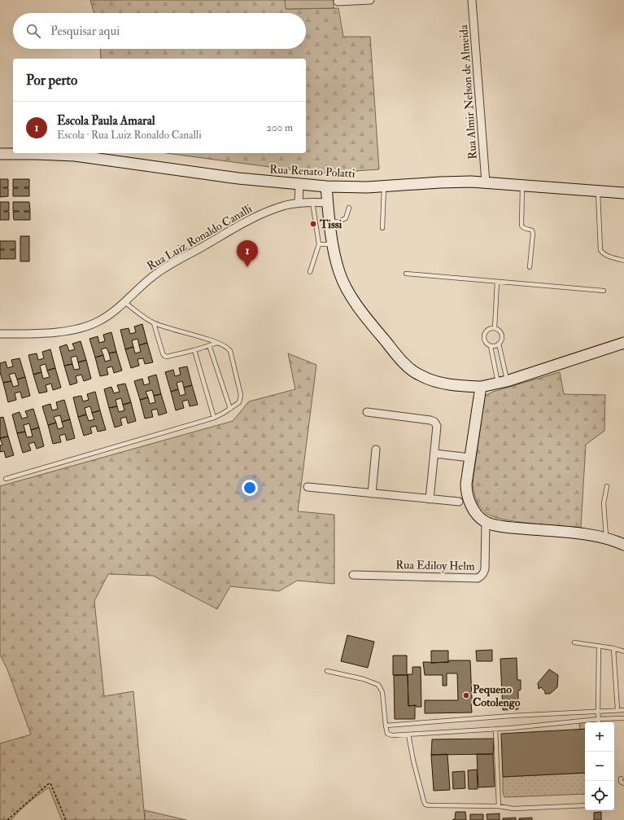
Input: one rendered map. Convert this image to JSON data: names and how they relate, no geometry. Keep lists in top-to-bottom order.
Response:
{
  "streets": {
    "main road": ["Rua Renato Polatti"],
    "street": ["Rua Almir Nelson de Almeida", "Rua Luiz Ronaldo Canalli", "Rua Ediloy Helm"]
  },
  "crossings": [
    ["Rua Almir Nelson de Almeida", "Rua Renato Polatti"]
  ],
  "places": ["Tissi", "Pequeno Cotolengo"],
  "page": {
    "search": "Pesquisar aqui",
    "heading": "Por perto",
    "list": [
      {
        "mark": "1",
        "name": "Escola Paula Amaral",
        "note": "Escola · Rua Luiz Ronaldo Canalli",
        "value": "200 m"
      }
    ],
    "pins": "1",
    "map_buttons": ["+", "−"]
  }
}
